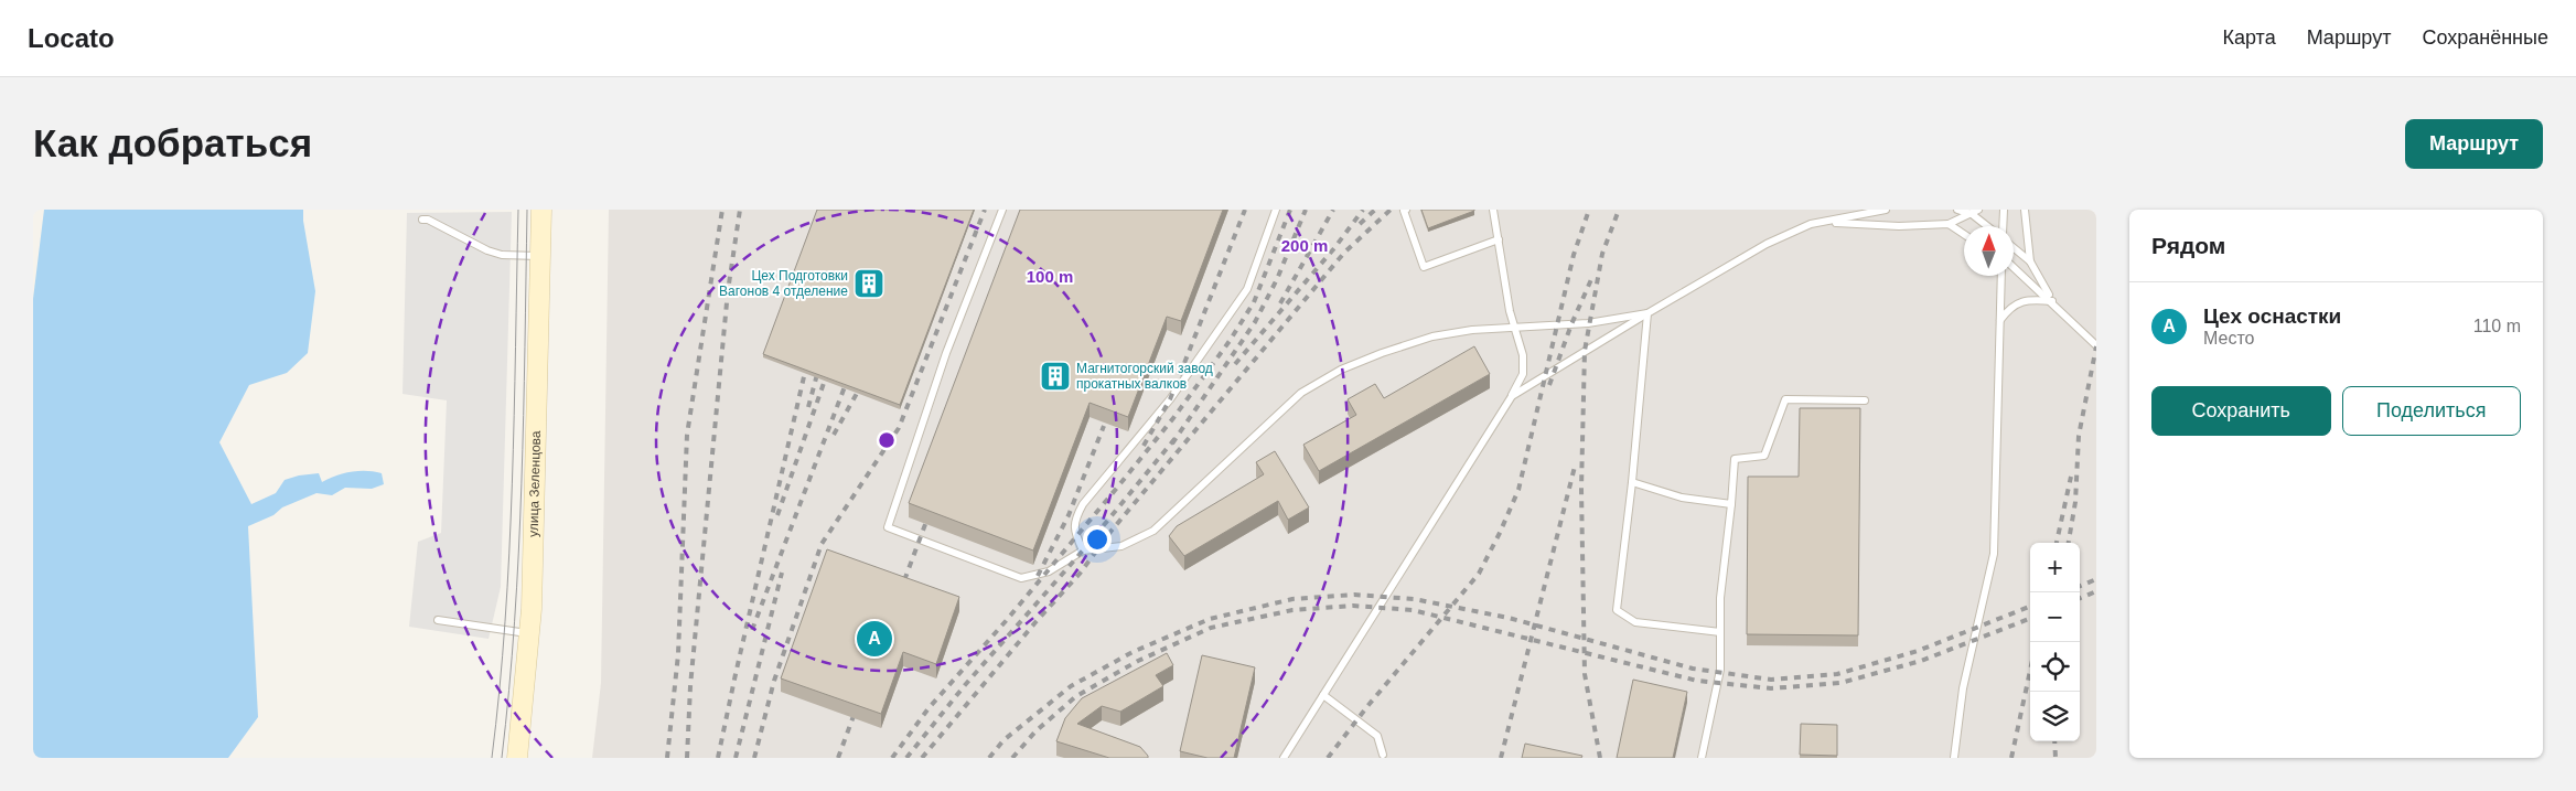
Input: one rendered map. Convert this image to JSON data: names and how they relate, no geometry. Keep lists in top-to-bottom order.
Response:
{
  "streets": {
    "main road": ["улица Зеленцова"]
  },
  "places": {
    "building": ["Цех Подготовки Вагонов 4 отделение", "Магнитогорский завод прокатных валков"]
  },
  "north": "top",
  "page": {
    "header": "Locato",
    "nav": ["Карта", "Маршрут", "Сохранённые"],
    "buttons": [
      "Маршрут",
      ["Сохранить", "Поделиться"]
    ],
    "title": "Как добраться",
    "heading": "Рядом",
    "list": [
      {
        "mark": "A",
        "name": "Цех оснастки",
        "note": "Место",
        "value": "110 m"
      }
    ],
    "map_buttons": ["+", "−"],
    "pins": "A"
  },
  "rings": ["200 m", "100 m"]
}
